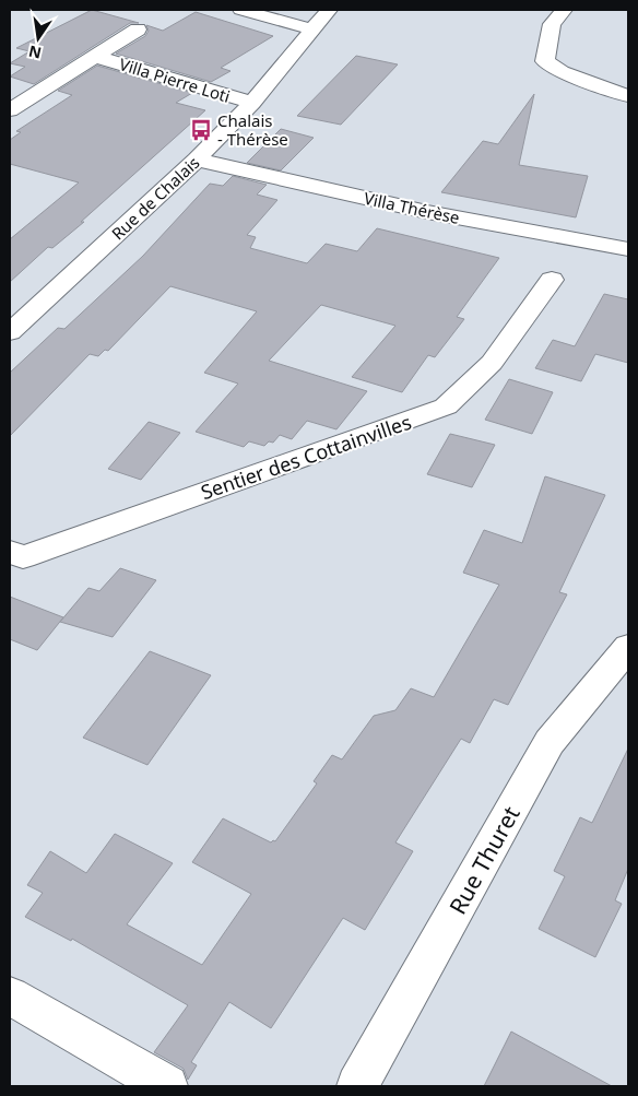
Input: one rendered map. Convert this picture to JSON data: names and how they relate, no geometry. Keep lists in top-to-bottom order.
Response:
{
  "streets": {
    "street": [
      "Villa Pierre Loti",
      "Rue de Chalais",
      "Villa Thérèse",
      "Sentier des Cottainvilles",
      "Rue Thuret"
    ]
  },
  "crossings": [
    ["Villa Pierre Loti", "Rue de Chalais"],
    ["Rue de Chalais", "Villa Thérèse"]
  ],
  "places": {
    "bus stop": ["Chalais - Thérèse"]
  },
  "north": "bottom"
}
